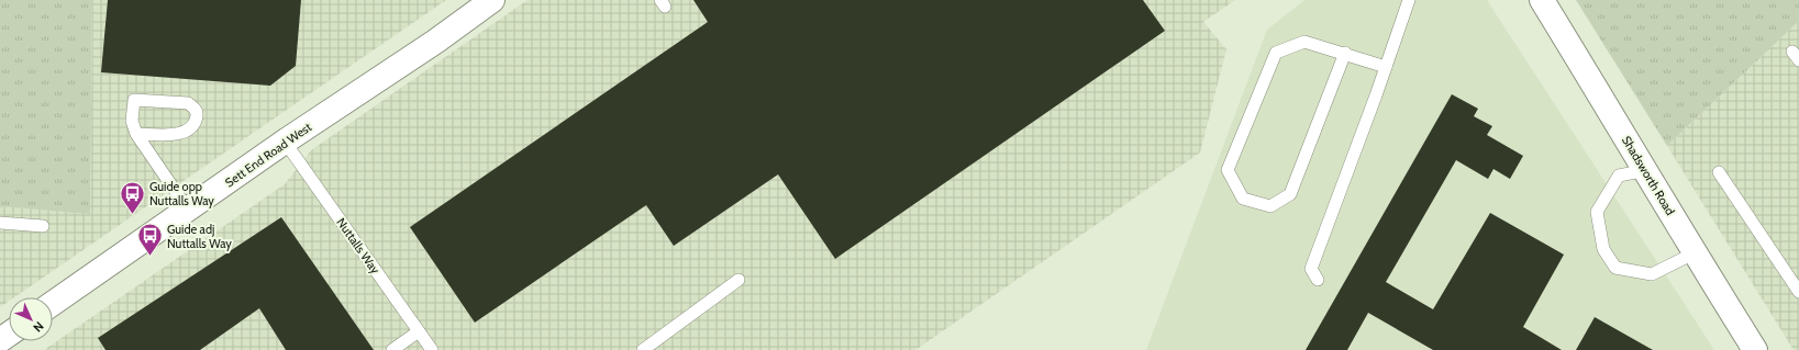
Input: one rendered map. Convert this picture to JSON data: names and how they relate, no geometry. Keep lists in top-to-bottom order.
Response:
{
  "streets": {
    "street": ["Sett End Road West", "Shadsworth Road"],
    "lane": ["Nuttalls Way"]
  },
  "crossings": [
    ["Sett End Road West", "Nuttalls Way"]
  ],
  "places": {
    "bus stop": ["Guide opp Nuttalls Way", "Guide adj Nuttalls Way"]
  },
  "north": "bottom right"
}
